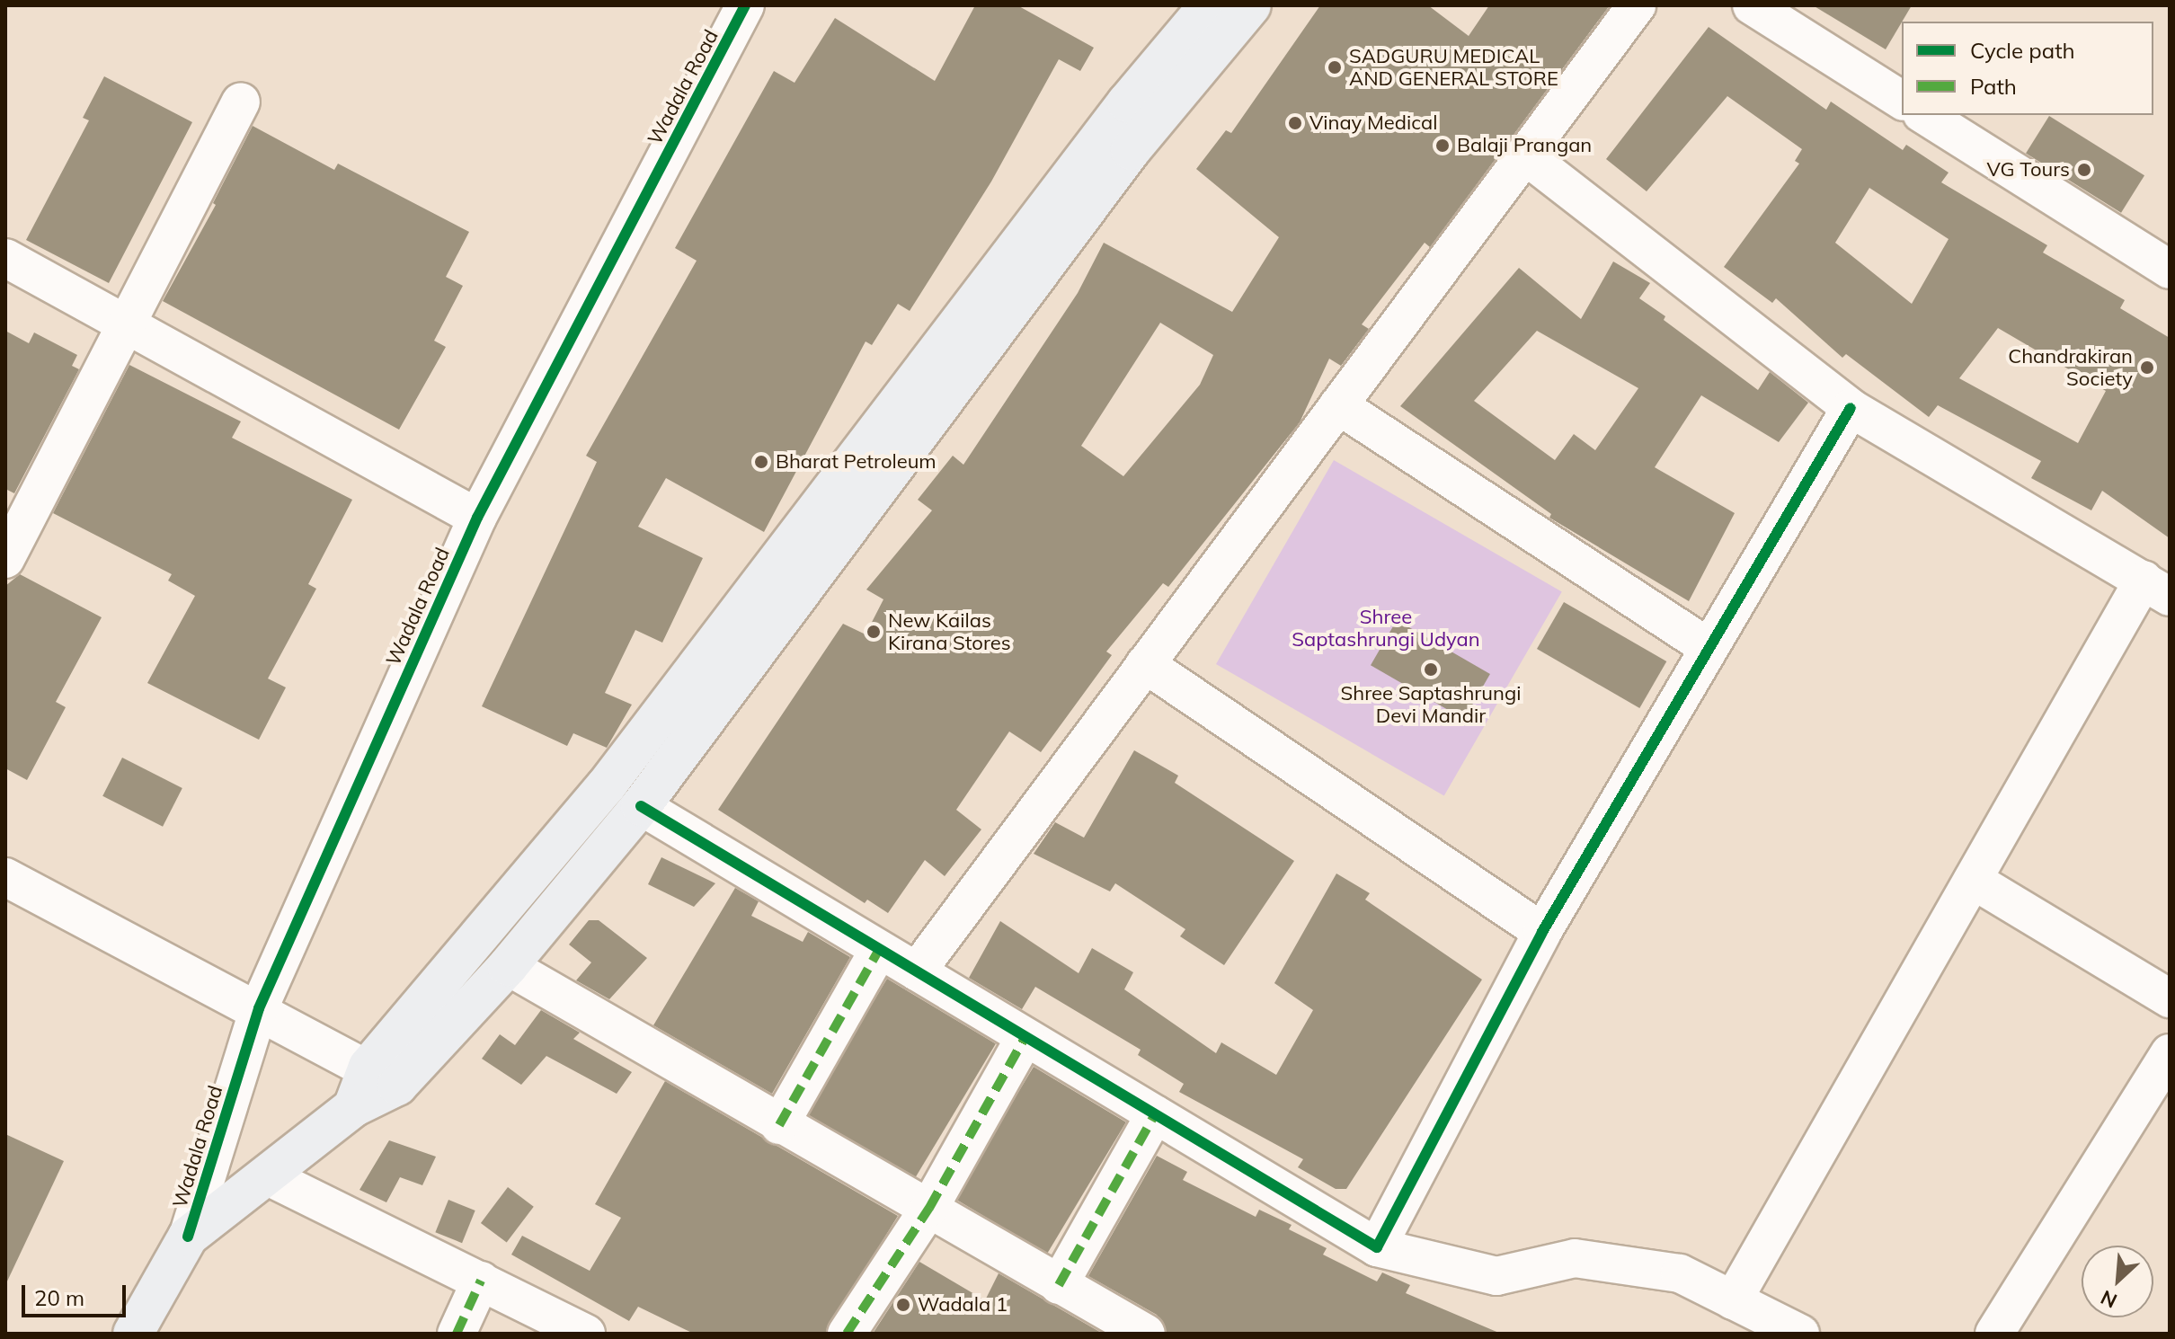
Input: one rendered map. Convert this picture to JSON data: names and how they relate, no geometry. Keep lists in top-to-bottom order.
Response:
{
  "streets": {
    "street": ["Wadala Road"]
  },
  "parks": ["Shree Saptashrungi Udyan"],
  "places": [
    "SADGURU MEDICAL AND GENERAL STORE",
    "Vinay Medical",
    "Balaji Prangan",
    "VG Tours",
    "Chandrakiran Society",
    "Bharat Petroleum",
    "New Kailas Kirana Stores",
    "Shree Saptashrungi Devi Mandir",
    "Wadala 1"
  ],
  "legend": ["Cycle path", "Path"],
  "scale_bar": "20 m",
  "north": "bottom left"
}
